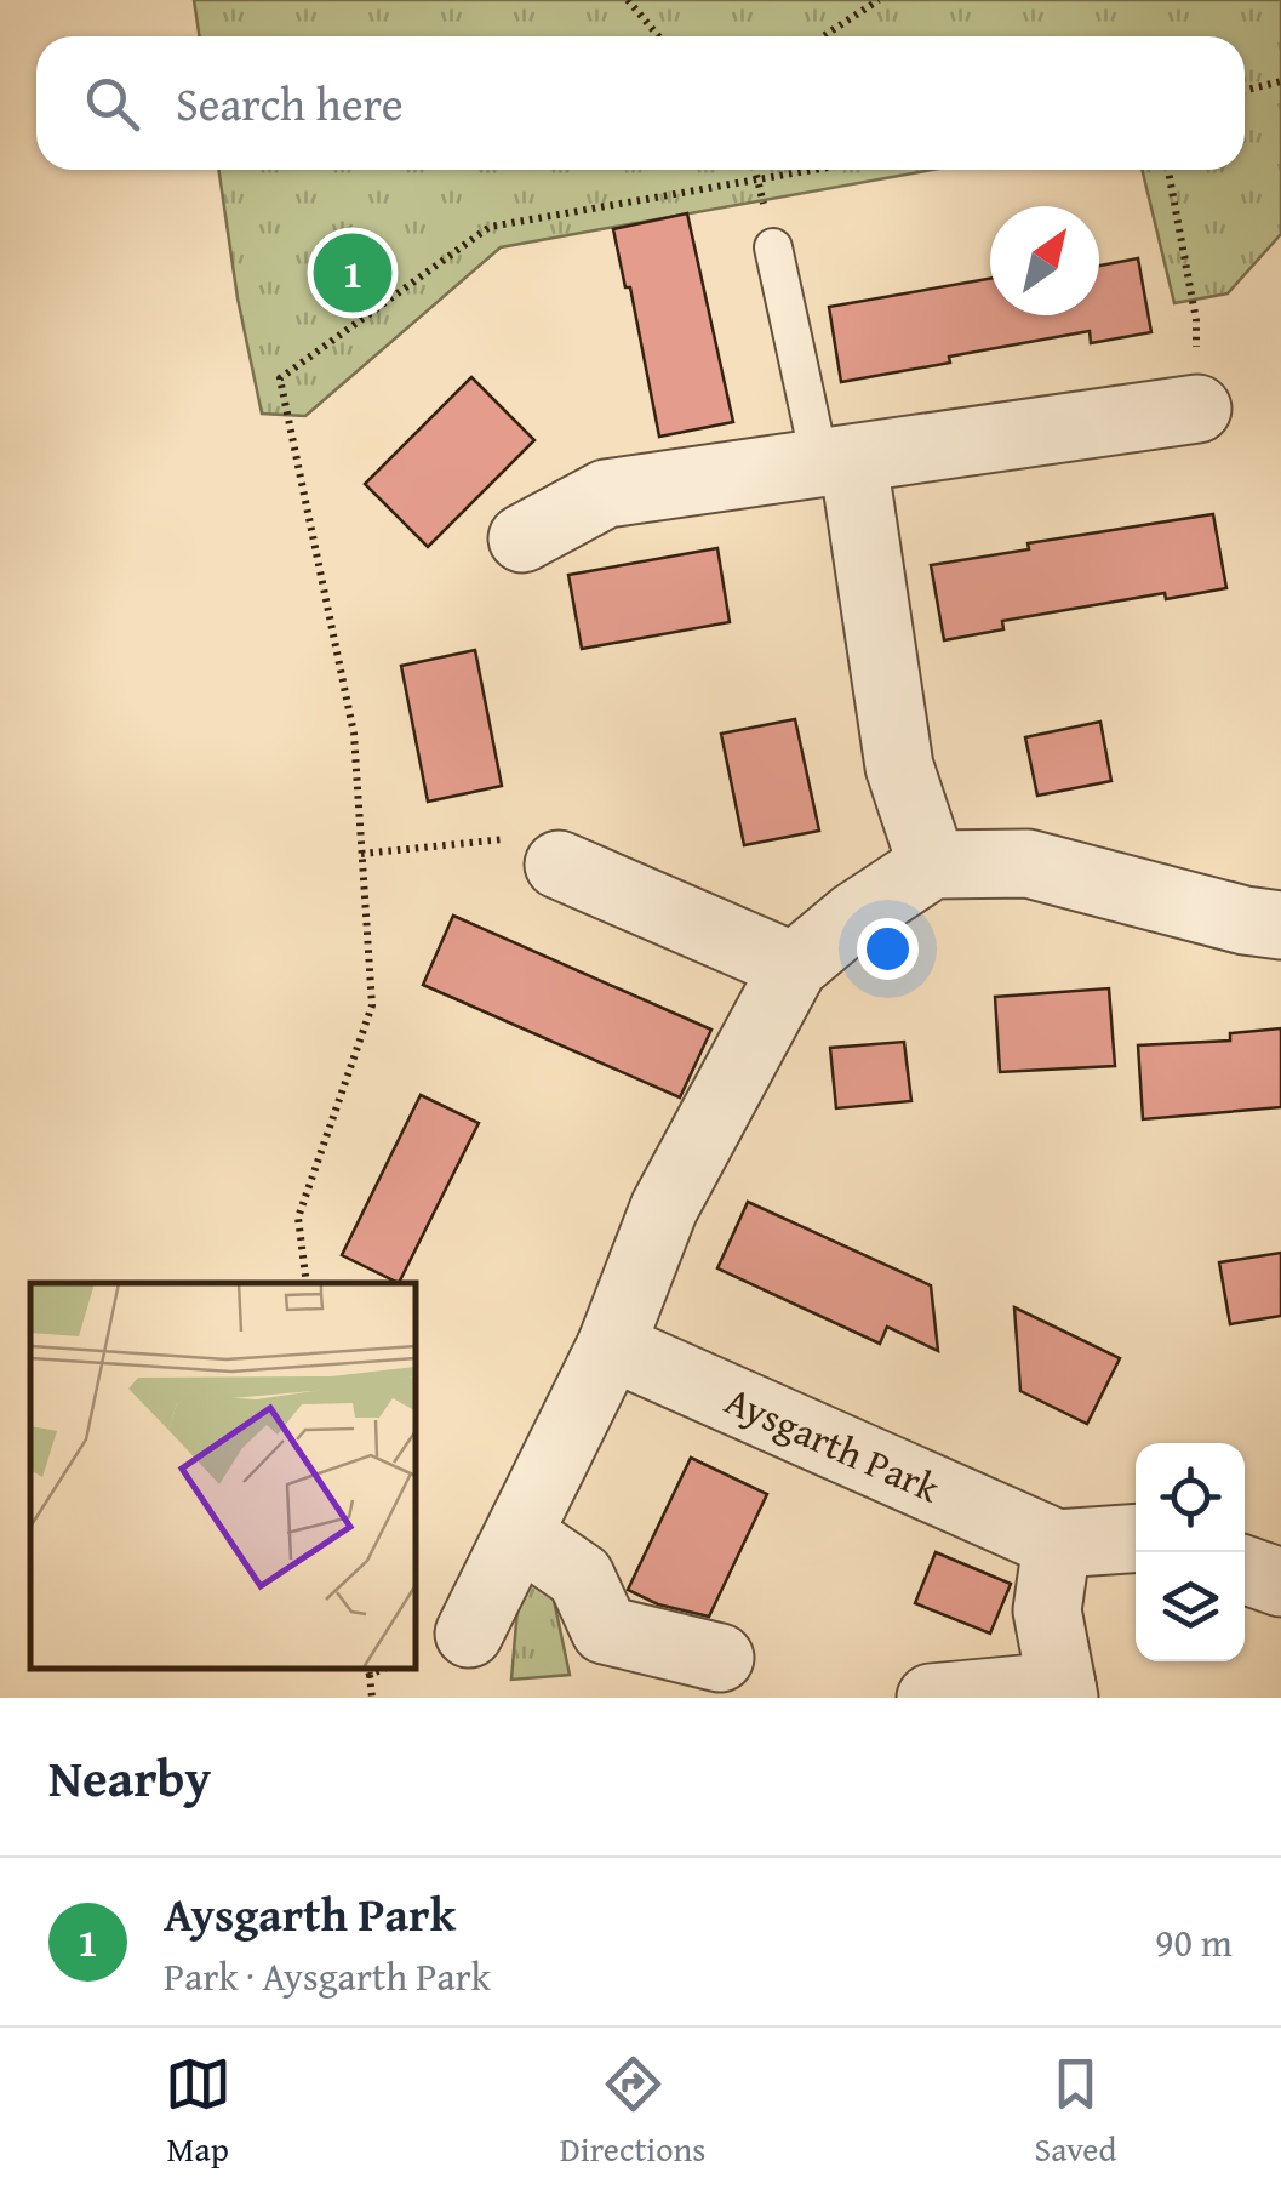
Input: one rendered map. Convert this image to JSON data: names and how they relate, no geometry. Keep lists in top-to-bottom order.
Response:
{
  "streets": {
    "street": ["Aysgarth Park"]
  },
  "north": "top right",
  "page": {
    "search": "Search here",
    "pins": "1",
    "heading": "Nearby",
    "list": [
      {
        "mark": "1",
        "name": "Aysgarth Park",
        "note": "Park · Aysgarth Park",
        "value": "90 m"
      }
    ],
    "nav": ["Map", "Directions", "Saved"]
  }
}
